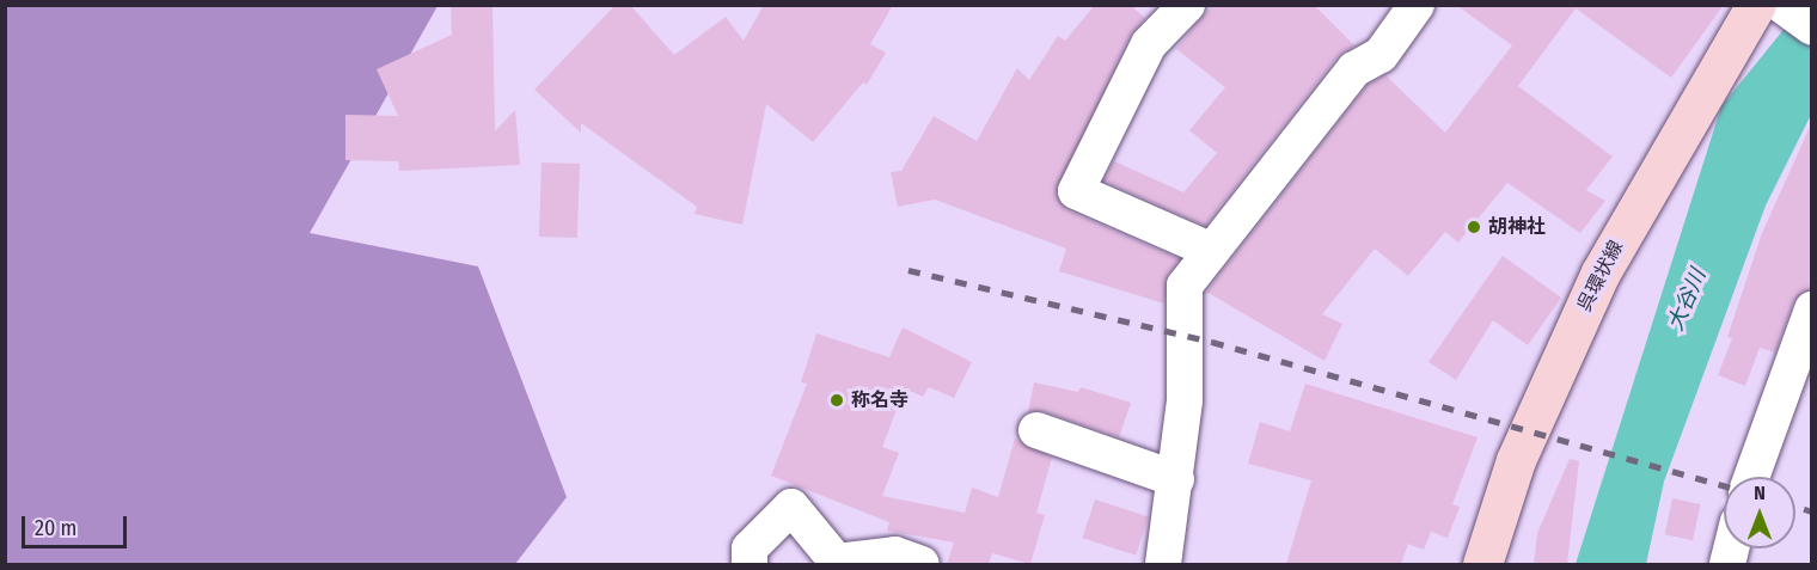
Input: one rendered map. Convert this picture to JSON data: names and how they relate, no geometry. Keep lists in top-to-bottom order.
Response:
{
  "streets": {
    "main road": ["呉環状線"]
  },
  "water": ["大谷川"],
  "places": ["胡神社", "称名寺"],
  "scale_bar": "20 m",
  "north": "top"
}
